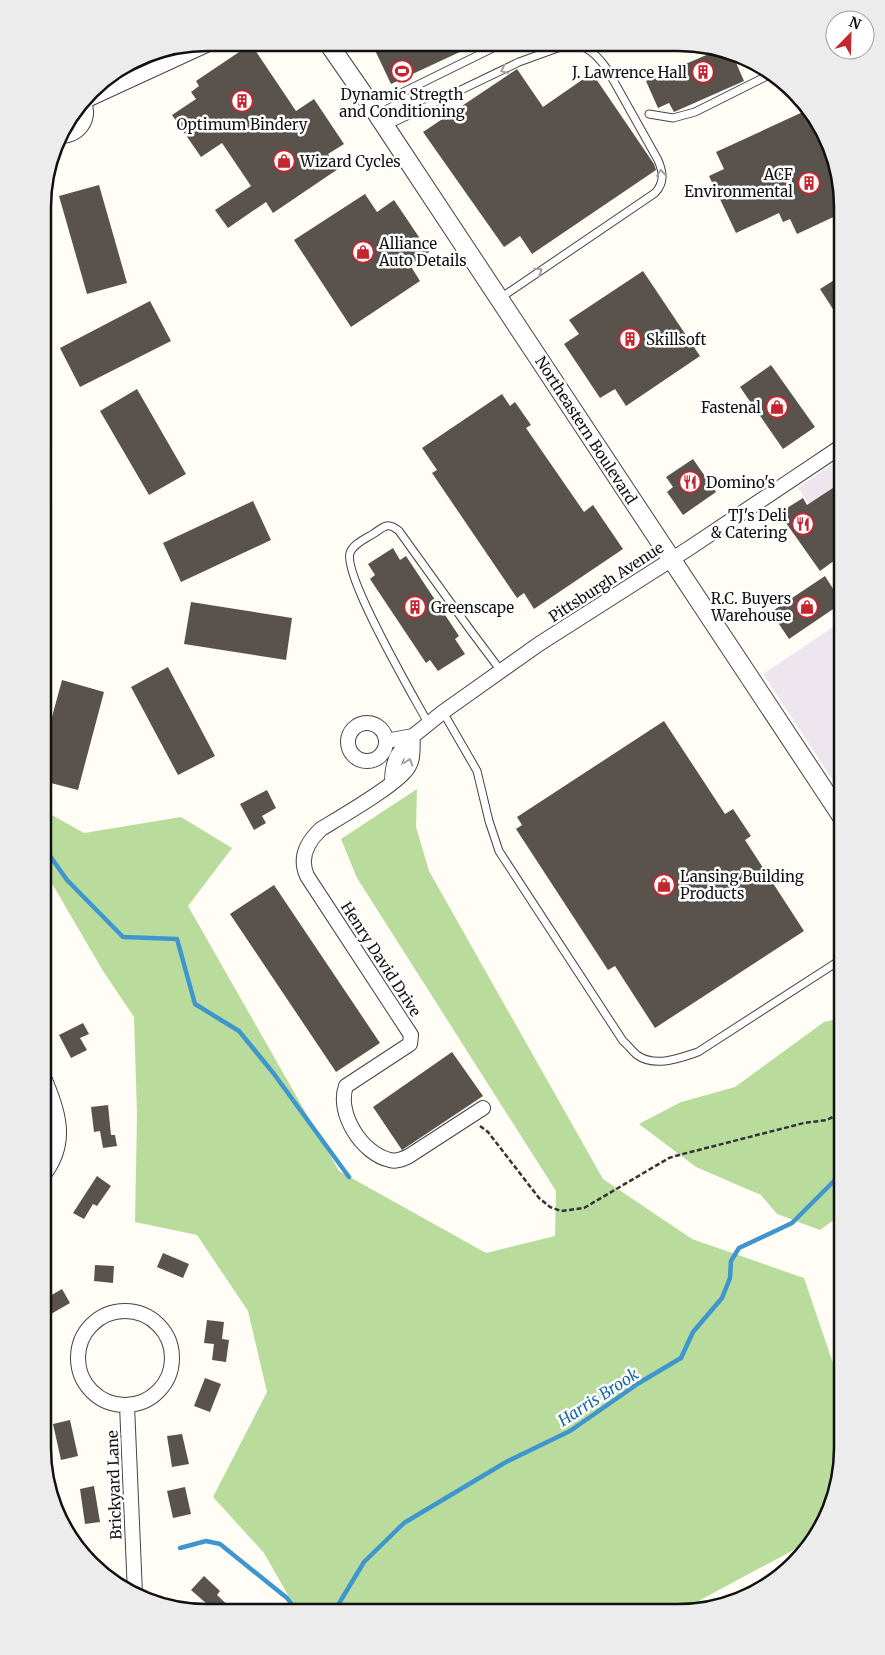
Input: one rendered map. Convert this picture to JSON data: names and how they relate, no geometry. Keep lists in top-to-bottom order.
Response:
{
  "streets": {
    "street": [
      "Northeastern Boulevard",
      "Pittsburgh Avenue",
      "Henry David Drive",
      "Brickyard Lane"
    ]
  },
  "crossings": [
    ["Northeastern Boulevard", "Pittsburgh Avenue"],
    ["Pittsburgh Avenue", "Henry David Drive"]
  ],
  "water": ["Harris Brook"],
  "places": {
    "sports": ["Dynamic Stregth and Conditioning"],
    "building": [
      "J. Lawrence Hall",
      "Optimum Bindery",
      "ACF Environmental",
      "Skillsoft",
      "Greenscape"
    ],
    "shop": [
      "Wizard Cycles",
      "Alliance Auto Details",
      "Fastenal",
      "R.C. Buyers Warehouse",
      "Lansing Building Products"
    ],
    "restaurant": ["Domino's", "TJ's Deli & Catering"]
  },
  "north": "top right"
}
